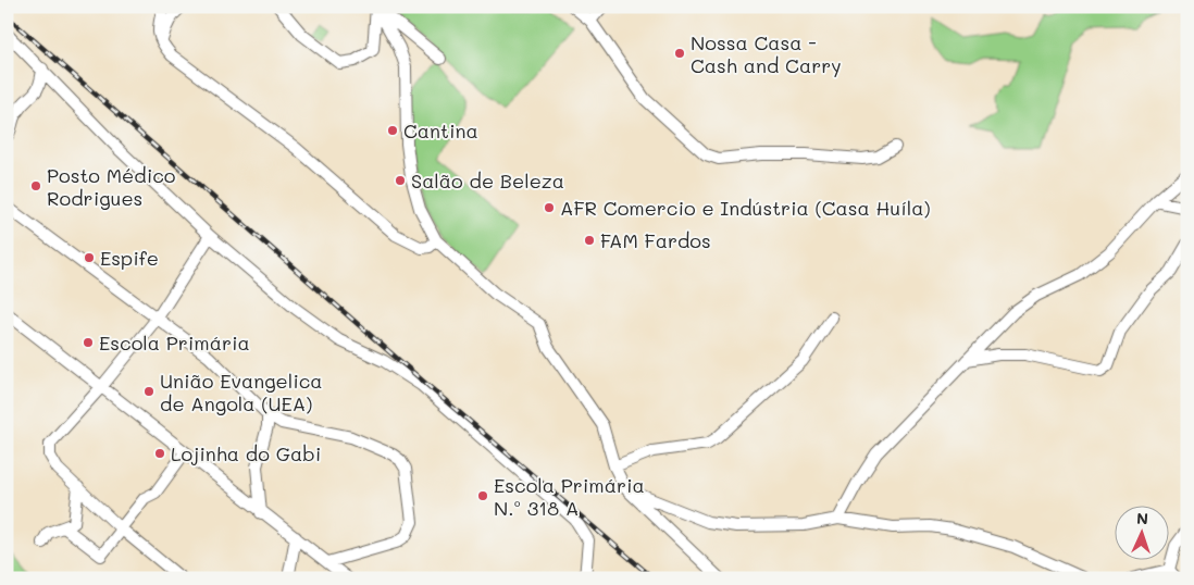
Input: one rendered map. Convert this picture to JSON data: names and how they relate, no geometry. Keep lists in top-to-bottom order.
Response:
{
  "places": [
    "Nossa Casa - Cash and Carry",
    "Cantina",
    "Salão de Beleza",
    "Posto Médico Rodrigues",
    "AFR Comercio e Indústria (Casa Huíla)",
    "FAM Fardos",
    "Espife",
    "Escola Primária",
    "União Evangelica de Angola (UEA)",
    "Lojinha do Gabi",
    "Escola Primária N.º 318 A"
  ],
  "north": "top"
}
